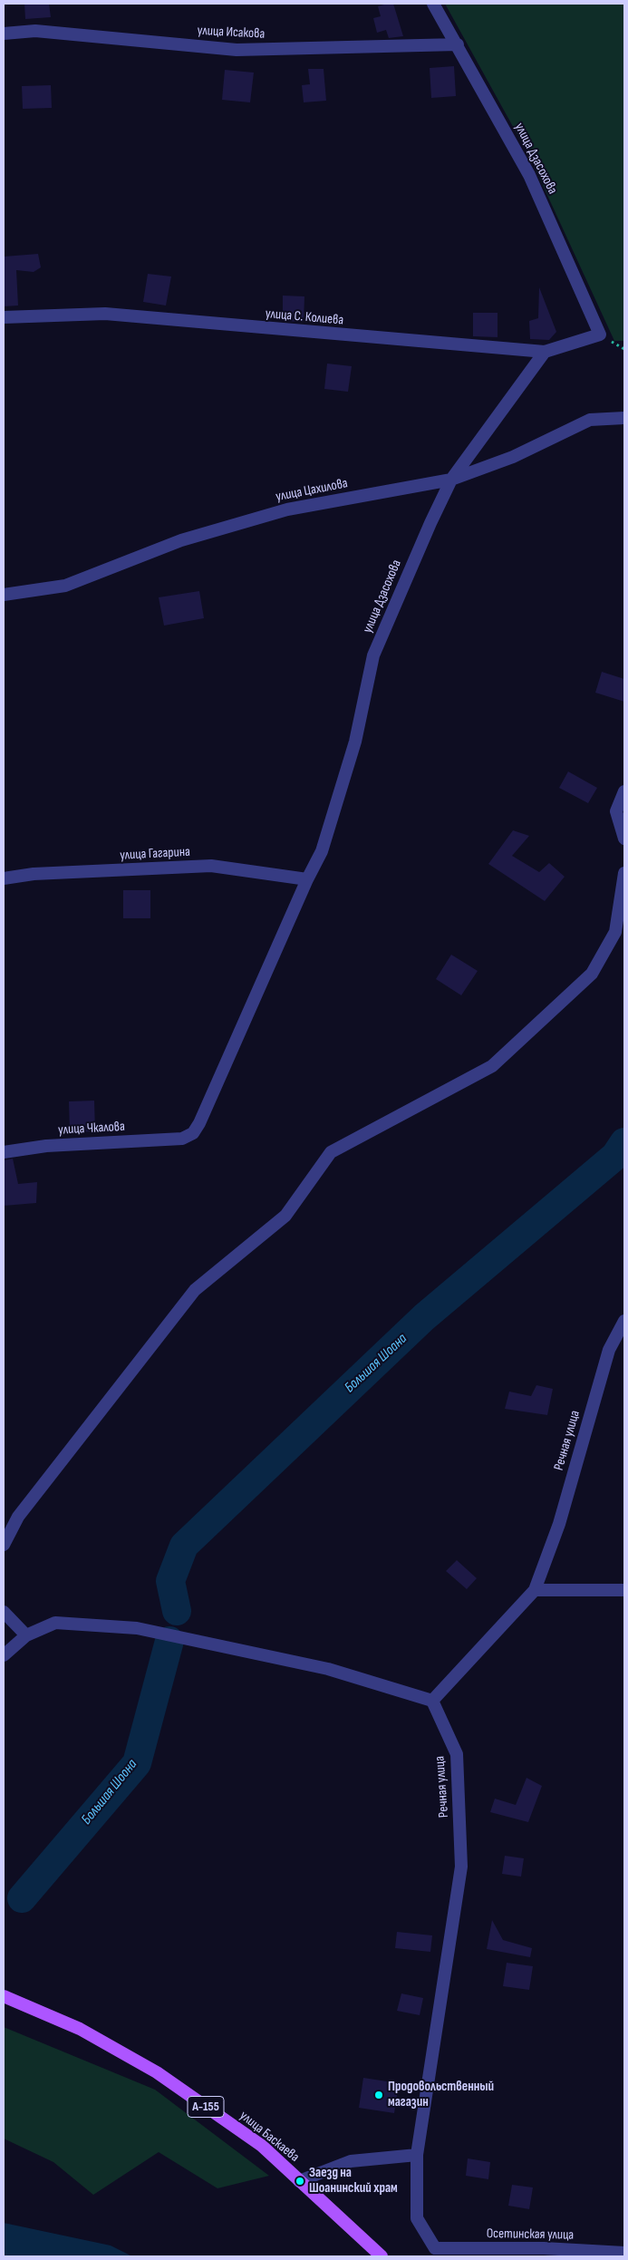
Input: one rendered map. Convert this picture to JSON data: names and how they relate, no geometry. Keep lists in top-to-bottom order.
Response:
{
  "streets": {
    "main road": ["А-155", "улица Баскаева"],
    "street": [
      "улица Исакова",
      "улица Дзасохова",
      "улица С. Колиева",
      "улица Цахилова",
      "улица Гагарина",
      "улица Чкалова",
      "Речная улица",
      "Осетинская улица"
    ]
  },
  "crossings": [
    ["улица Исакова", "улица Дзасохова"],
    ["улица Дзасохова", "улица С. Колиева"],
    ["улица Дзасохова", "улица Цахилова"],
    ["улица Дзасохова", "улица Гагарина"],
    ["улица Дзасохова", "улица Чкалова"],
    ["Речная улица", "Осетинская улица"]
  ],
  "water": ["Большая Шоана", "Большая Шоона"],
  "places": ["Продовольственный магазин", "Заезд на Шоанинский храм"]
}
